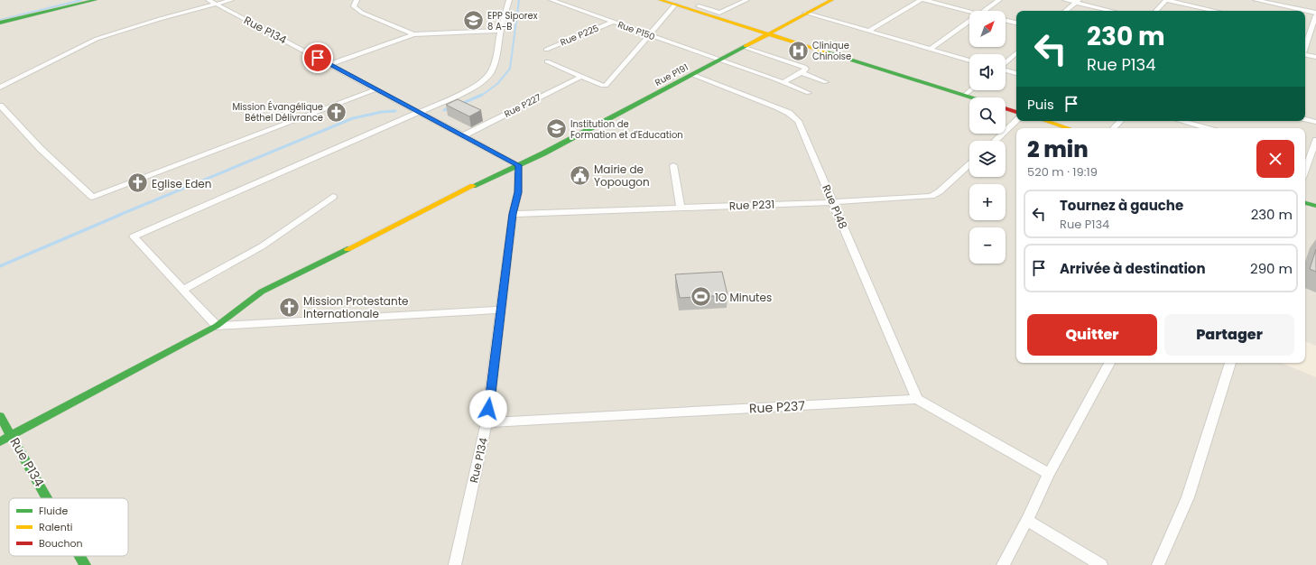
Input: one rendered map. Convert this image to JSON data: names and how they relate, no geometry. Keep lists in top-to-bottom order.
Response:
{
  "streets": {
    "street": [
      "Rue P134",
      "Rue P150",
      "Rue P225",
      "Rue P191",
      "Rue P227",
      "Rue P231",
      "Rue P148",
      "Rue P237"
    ]
  },
  "crossings": [
    ["Rue P134", "Rue P191"],
    ["Rue P134", "Rue P227"],
    ["Rue P134", "Rue P231"],
    ["Rue P134", "Rue P237"],
    ["Rue P150", "Rue P225"],
    ["Rue P150", "Rue P191"],
    ["Rue P191", "Rue P148"],
    ["Rue P231", "Rue P148"],
    ["Rue P148", "Rue P237"]
  ],
  "places": {
    "school or university": ["EPP Siporex 8 A-B", "Institution de Formation et d'Education"],
    "hospital": ["Clinique Chinoise"],
    "church": ["Mission Évangélique Béthel Délivrance", "Eglise Eden", "Mission Protestante Internationale"],
    "public building": ["Mairie de Yopougon"],
    "sports": ["1O Minutes"]
  },
  "legend": ["Fluide", "Ralenti", "Bouchon"],
  "north": "top right",
  "page": {
    "map_buttons": ["+", "−"],
    "turn": ["230 m", "Rue P134"],
    "then": "Puis",
    "heading": ["2 min", "520 m · 19:19"],
    "list": [
      {
        "name": "Tournez à gauche",
        "note": "Rue P134",
        "value": "230 m"
      },
      {
        "name": "Arrivée à destination",
        "value": "290 m"
      }
    ],
    "buttons": ["Quitter", "Partager"]
  }
}
